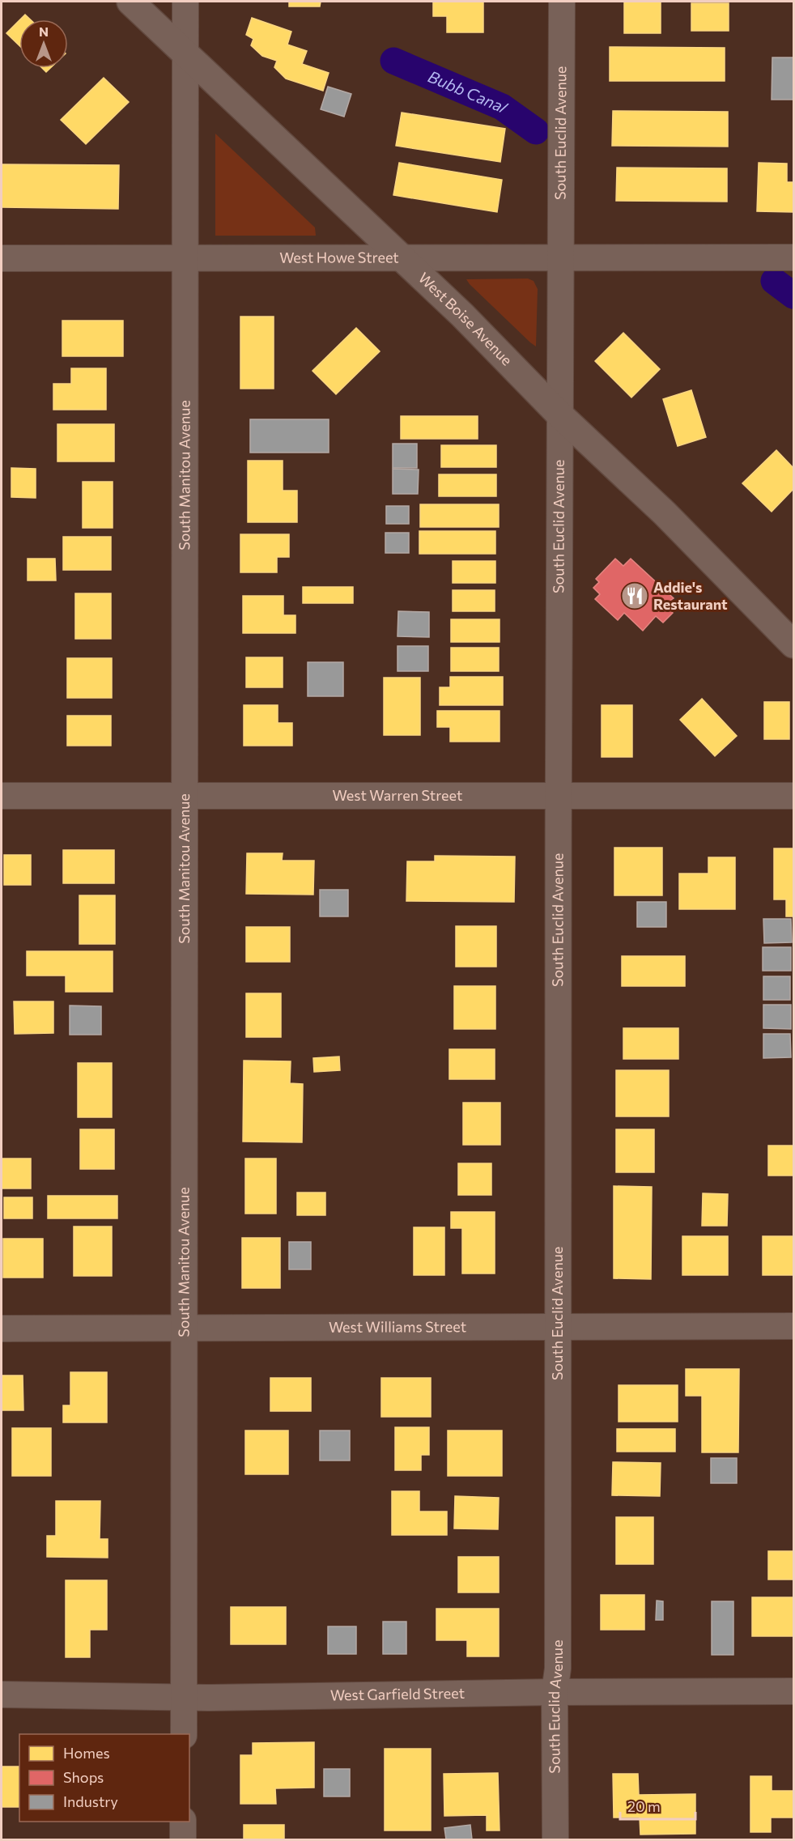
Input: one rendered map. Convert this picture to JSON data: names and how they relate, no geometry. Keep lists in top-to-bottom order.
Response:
{
  "streets": {
    "street": [
      "South Euclid Avenue",
      "West Howe Street",
      "West Boise Avenue",
      "South Manitou Avenue",
      "West Warren Street",
      "West Williams Street",
      "West Garfield Street"
    ]
  },
  "crossings": [
    ["South Euclid Avenue", "West Howe Street"],
    ["South Euclid Avenue", "West Boise Avenue"],
    ["South Euclid Avenue", "West Warren Street"],
    ["South Euclid Avenue", "West Williams Street"],
    ["South Euclid Avenue", "West Garfield Street"],
    ["West Howe Street", "West Boise Avenue"],
    ["West Howe Street", "South Manitou Avenue"],
    ["West Boise Avenue", "South Manitou Avenue"],
    ["South Manitou Avenue", "West Warren Street"],
    ["South Manitou Avenue", "West Williams Street"],
    ["South Manitou Avenue", "West Garfield Street"]
  ],
  "water": ["Bubb Canal"],
  "places": {
    "restaurant": ["Addie's Restaurant"]
  },
  "legend": ["Homes", "Shops", "Industry"],
  "scale_bar": "20 m",
  "north": "top"
}
